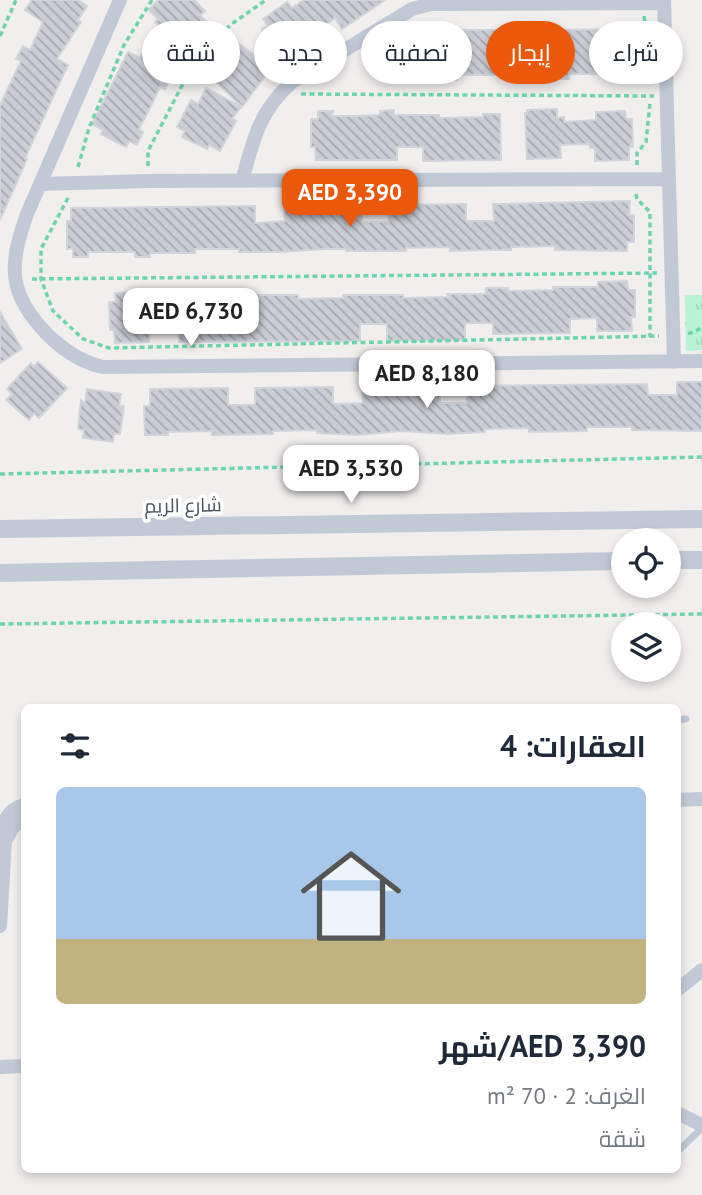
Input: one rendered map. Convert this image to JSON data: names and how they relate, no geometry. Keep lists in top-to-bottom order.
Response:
{
  "streets": {
    "street": ["شارع الريم"]
  },
  "page": {
    "chip": [
      "شراء",
      "إيجار",
      "تصفية",
      "جديد",
      "شقة"
    ],
    "price": [
      "AED 3,390",
      "AED 6,730",
      "AED 8,180",
      "AED 3,530"
    ],
    "heading": "العقارات: 4",
    "list": [
      {
        "name": "AED 3,390/شهر",
        "note": "الغرف: 2 · 70 m² · شقة"
      }
    ]
  }
}
